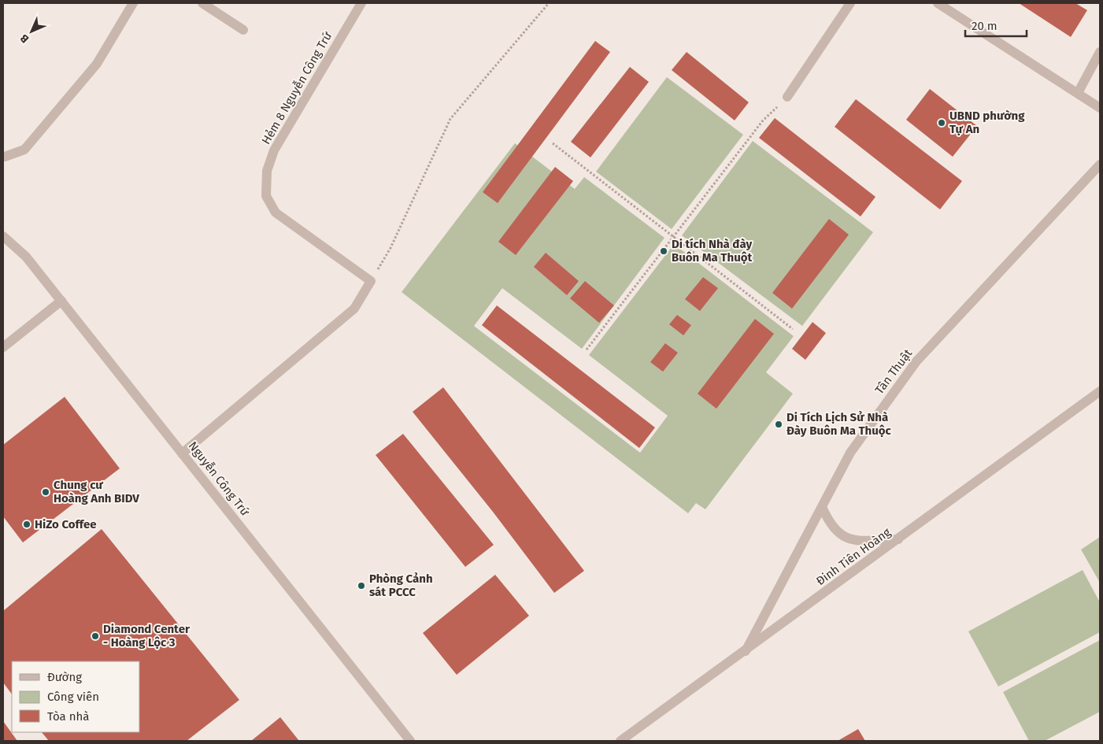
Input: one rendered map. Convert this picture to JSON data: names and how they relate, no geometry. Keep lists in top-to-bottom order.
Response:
{
  "streets": {
    "street": [
      "Hẻm 8 Nguyễn Công Trứ",
      "Tân Thuật",
      "Nguyễn Công Trứ",
      "Đinh Tiên Hoàng"
    ]
  },
  "crossings": [
    ["Tân Thuật", "Đinh Tiên Hoàng"]
  ],
  "places": [
    "UBND phường Tự An",
    "Di tích Nhà đày Buôn Ma Thuột",
    "Di Tích Lịch Sử Nhà Đày Buôn Ma Thuộc",
    "Chung cư Hoàng Anh BIDV",
    "HiZo Coffee",
    "Phòng Cảnh sát PCCC",
    "Diamond Center - Hoàng Lộc 3"
  ],
  "legend": ["Đường", "Công viên", "Tòa nhà"],
  "scale_bar": "20 m",
  "north": "bottom left"
}
